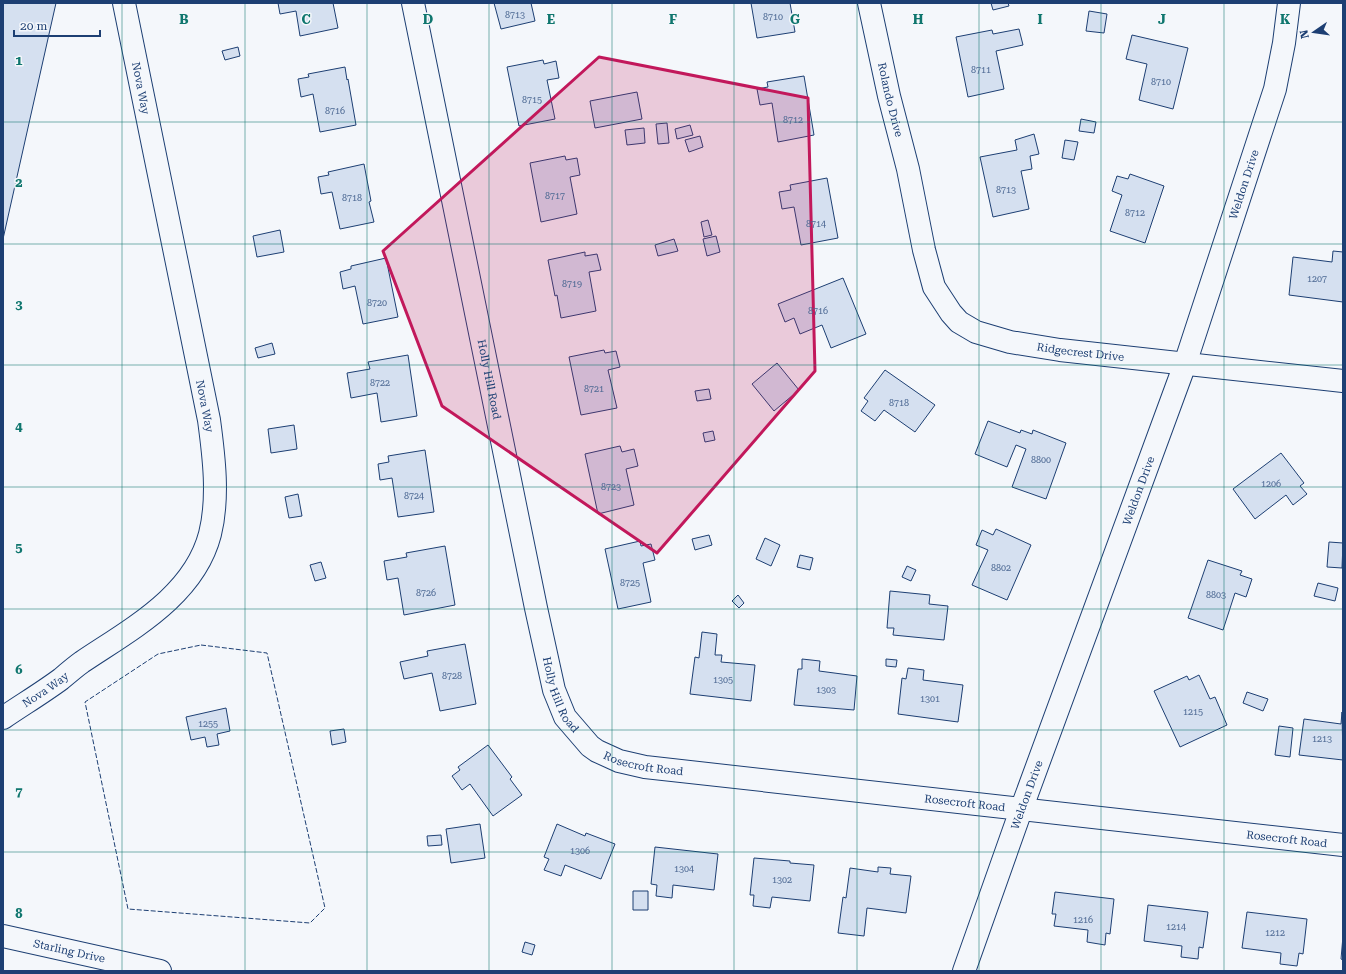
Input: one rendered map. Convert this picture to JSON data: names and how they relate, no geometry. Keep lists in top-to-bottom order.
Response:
{
  "streets": {
    "street": [
      "Nova Way",
      "Rolando Drive",
      "Weldon Drive",
      "Ridgecrest Drive",
      "Holly Hill Road",
      "Rosecroft Road",
      "Starling Drive"
    ]
  },
  "crossings": [
    ["Rolando Drive", "Ridgecrest Drive"],
    ["Weldon Drive", "Ridgecrest Drive"],
    ["Weldon Drive", "Rosecroft Road"],
    ["Holly Hill Road", "Rosecroft Road"]
  ],
  "house_numbers": [
    "8713",
    "8710",
    "8711",
    "8710",
    "8715",
    "8716",
    "8712",
    "8713",
    "8717",
    "8718",
    "8712",
    "8714",
    "1207",
    "8719",
    "8720",
    "8716",
    "8722",
    "8721",
    "8718",
    "8800",
    "1206",
    "8723",
    "8724",
    "8802",
    "8725",
    "8726",
    "8803",
    "8728",
    "1305",
    "1303",
    "1301",
    "1215",
    "1255",
    "1213",
    "1306",
    "1304",
    "1302",
    "1216",
    "1214",
    "1212"
  ],
  "scale_bar": "20 m",
  "north": "left",
  "grid": {
    "columns": [
      "B",
      "C",
      "D",
      "E",
      "F",
      "G",
      "H",
      "I",
      "J",
      "K"
    ],
    "rows": [
      "1",
      "2",
      "3",
      "4",
      "5",
      "6",
      "7",
      "8"
    ]
  }
}
